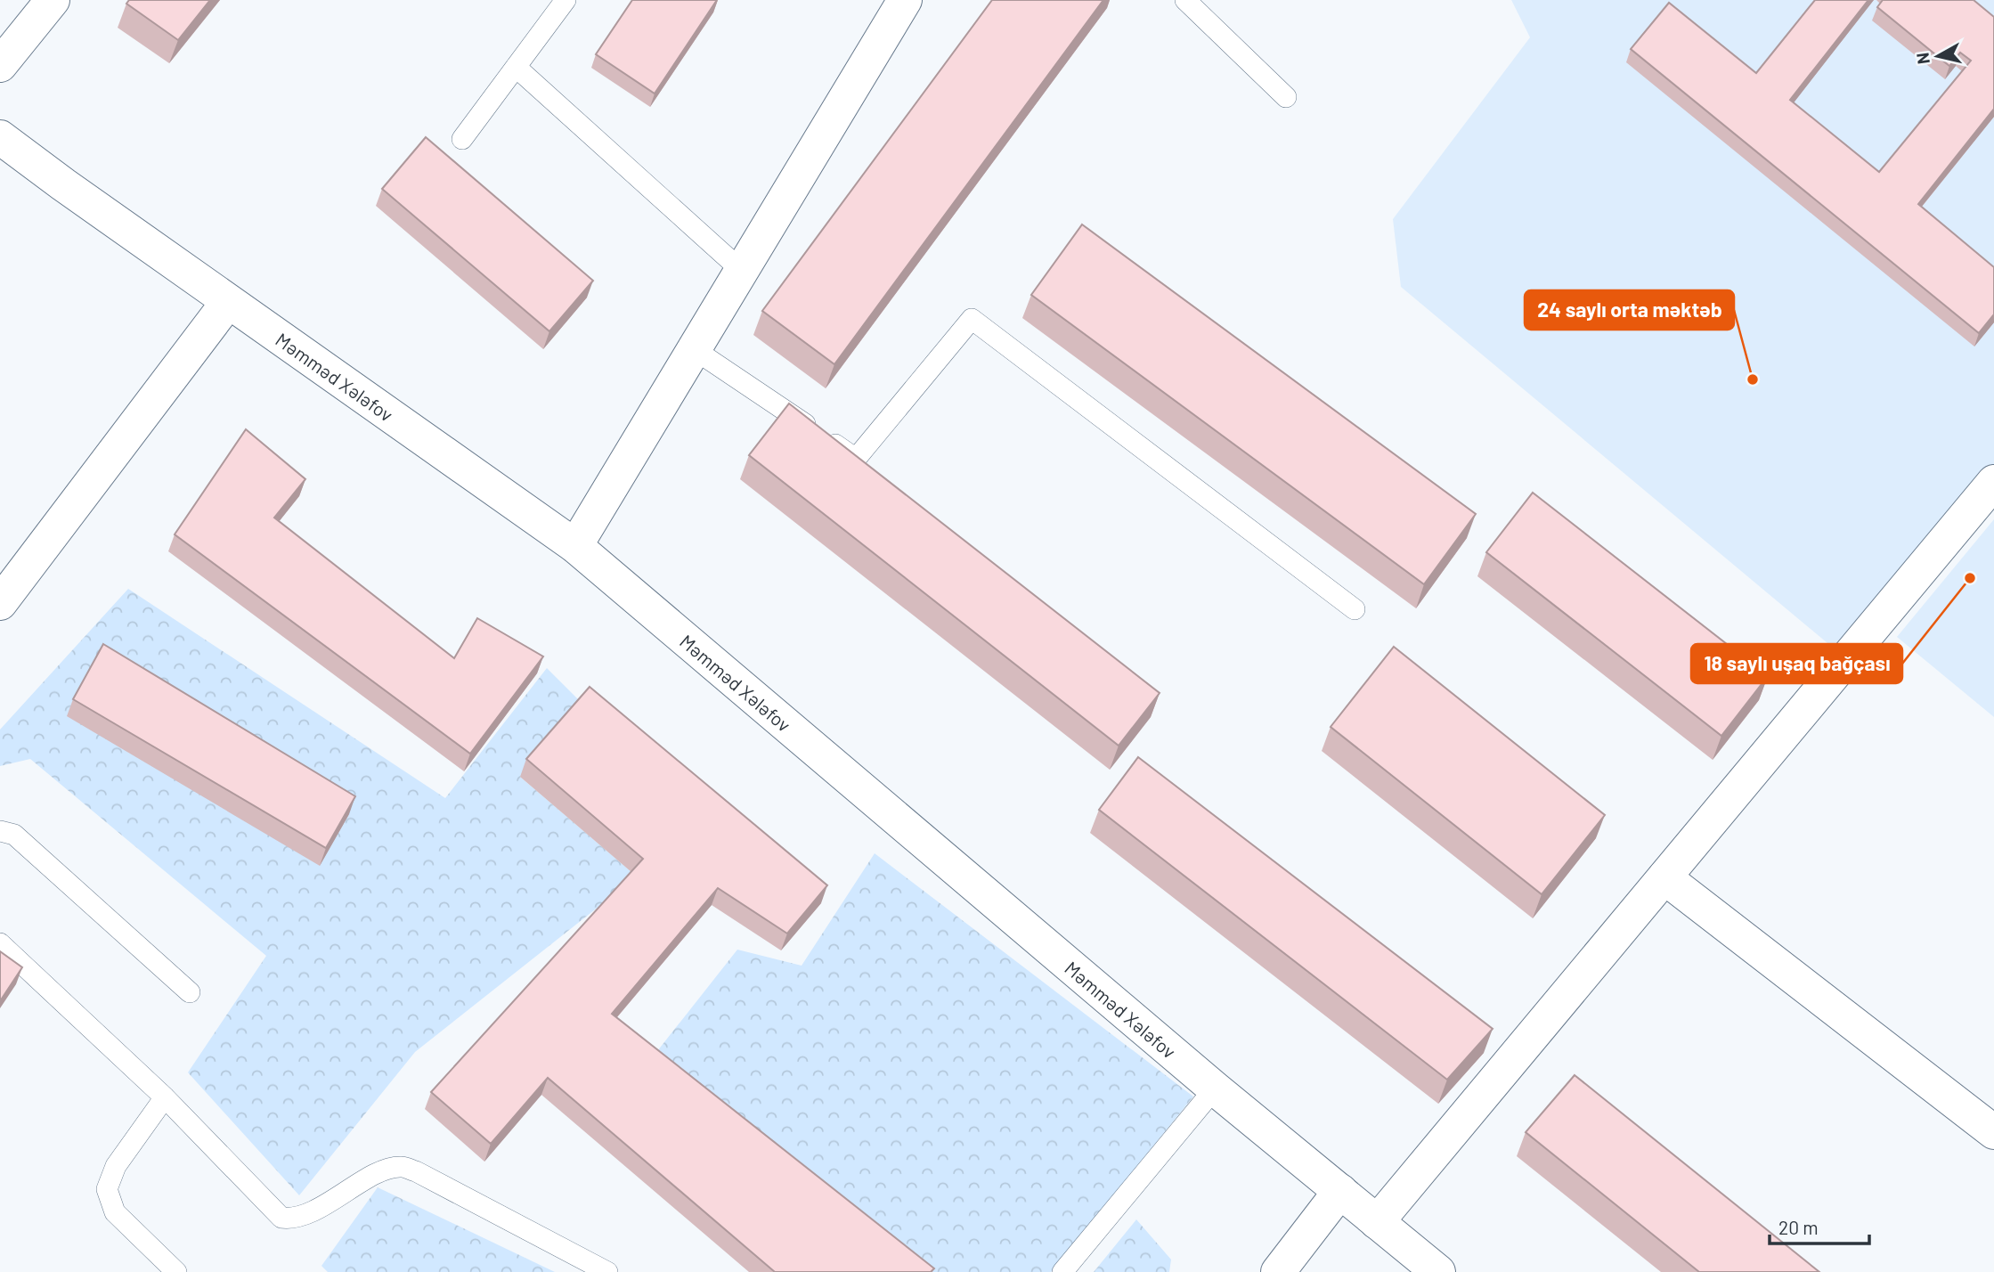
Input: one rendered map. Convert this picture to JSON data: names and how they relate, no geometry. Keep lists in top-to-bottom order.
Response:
{
  "streets": {
    "street": ["Məmməd Xələfov"]
  },
  "places": ["24 saylı orta məktəb", "18 saylı uşaq bağçası"],
  "scale_bar": "20 m",
  "north": "left"
}
